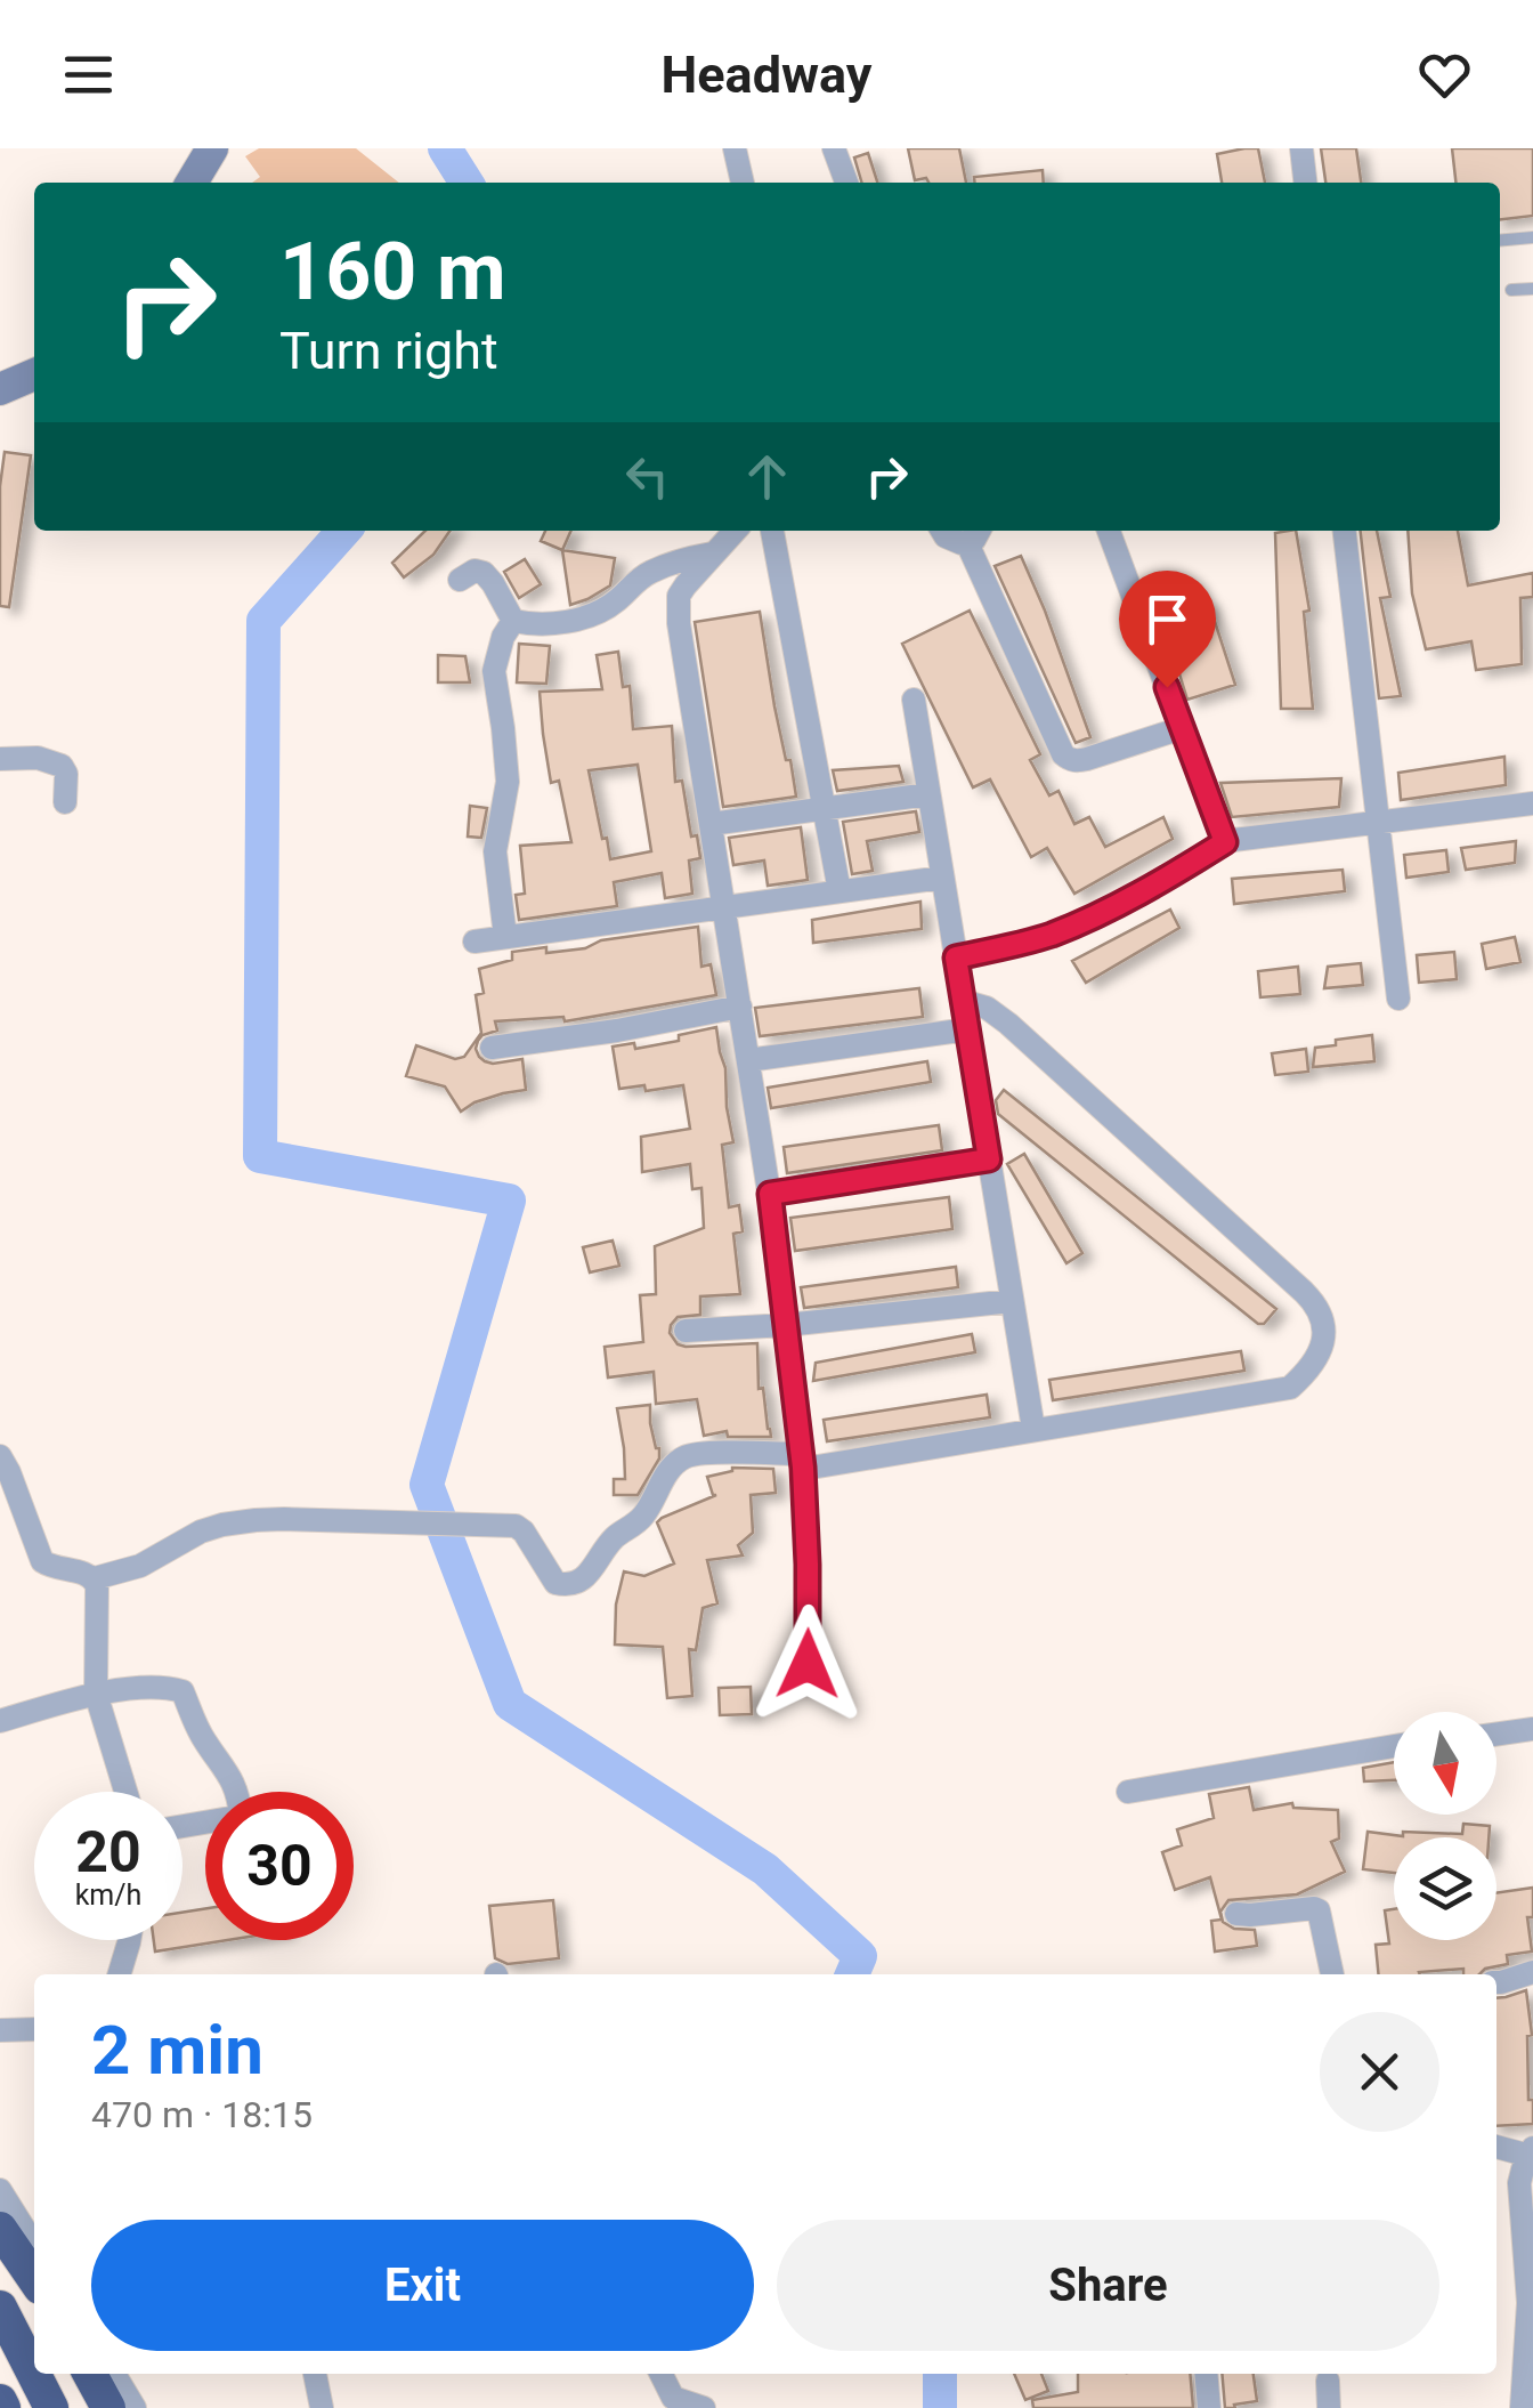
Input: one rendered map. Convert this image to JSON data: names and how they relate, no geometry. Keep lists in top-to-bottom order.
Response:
{
  "north": "bottom",
  "page": {
    "header": "Headway",
    "turn": ["160 m", "Turn right"],
    "speed": "20 km/h",
    "limit": "30",
    "heading": ["2 min", "470 m · 18:15"],
    "buttons": ["Exit", "Share"]
  }
}
